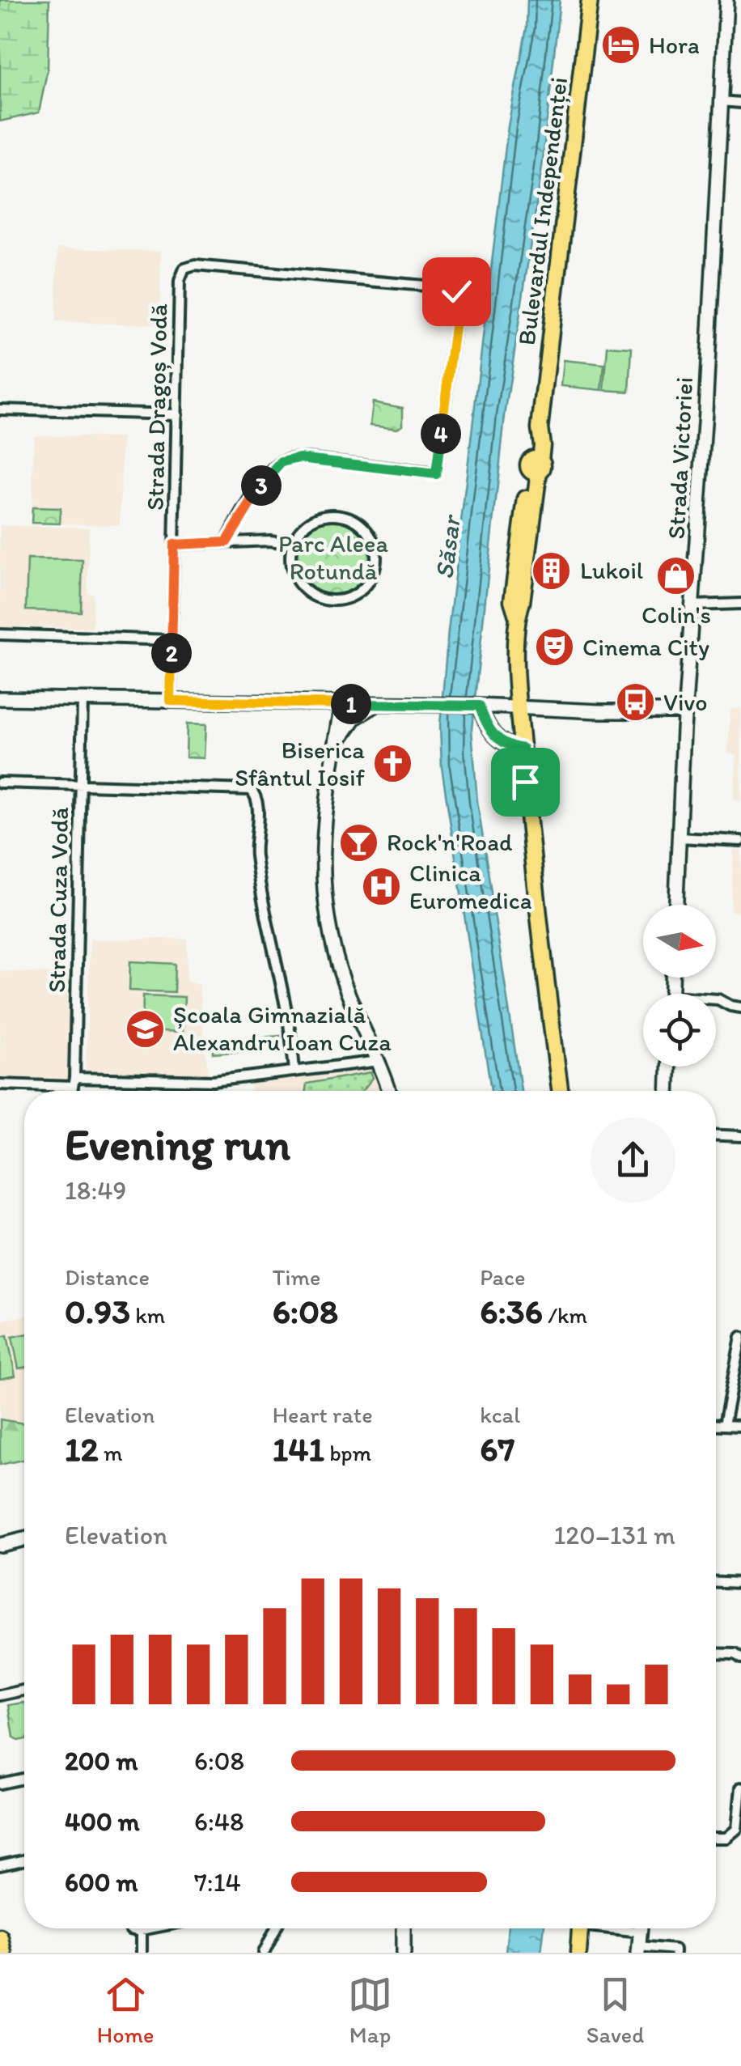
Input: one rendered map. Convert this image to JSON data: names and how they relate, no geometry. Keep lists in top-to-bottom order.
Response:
{
  "streets": {
    "main road": ["Bulevardul Independenței"],
    "street": ["Strada Dragoș Vodă", "Strada Victoriei", "Strada Cuza Vodă"]
  },
  "water": ["Săsar"],
  "parks": ["Parc Aleea Rotundă"],
  "places": {
    "hotel": ["Hora"],
    "building": ["Lukoil"],
    "shop": ["Colin's"],
    "theatre": ["Cinema City"],
    "bus stop": ["Vivo"],
    "church": ["Biserica Sfântul Iosif"],
    "bar": ["Rock'n'Road"],
    "hospital": ["Clinica Euromedica"],
    "school or university": ["Școala Gimnazială Alexandru Ioan Cuza"]
  },
  "north": "right",
  "page": {
    "pins": [
      "4",
      "3",
      "2",
      "1"
    ],
    "heading": ["Evening run", "18:49"],
    "stats": [
      ["Distance", "0.93 km"],
      ["Time", "6:08"],
      ["Pace", "6:36 /km"],
      ["Elevation", "12 m"],
      ["Heart rate", "141 bpm"],
      ["kcal", "67"]
    ],
    "chart": ["Elevation", "120–131 m"],
    "list": [
      {
        "name": "200 m",
        "note": "6:08"
      },
      {
        "name": "400 m",
        "note": "6:48"
      },
      {
        "name": "600 m",
        "note": "7:14"
      }
    ],
    "tabs": ["Home", "Map", "Saved"]
  }
}
